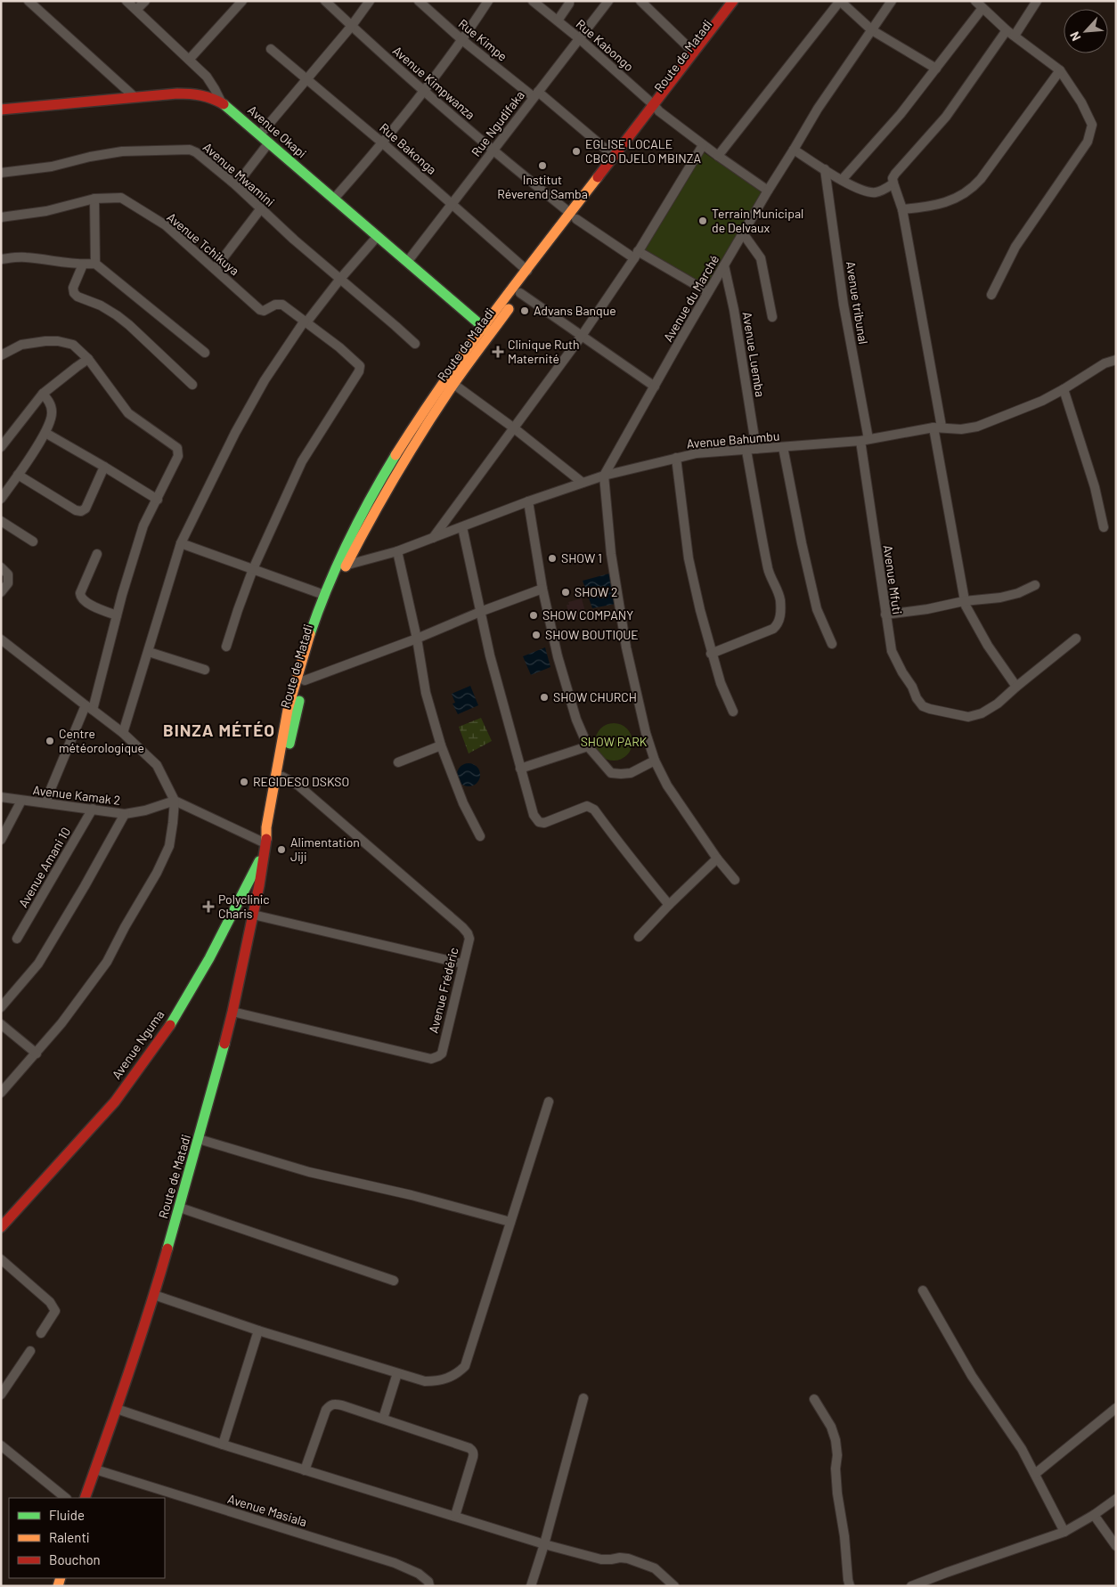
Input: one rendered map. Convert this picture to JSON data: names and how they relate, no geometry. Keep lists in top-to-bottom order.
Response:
{
  "streets": {
    "main road": ["Route de Matadi", "Avenue Okapi", "Avenue Nguma"],
    "street": [
      "Rue Kimpe",
      "Rue Kabongo",
      "Avenue Kimpwanza",
      "Rue Ngudifaka",
      "Rue Bakonga",
      "Avenue Mwamini",
      "Avenue Tchikuya",
      "Avenue du Marché",
      "Avenue tribunal",
      "Avenue Luemba",
      "Avenue Bahumbu",
      "Avenue Mfuti",
      "Avenue Kamak 2",
      "Avenue Amani 10",
      "Avenue Frédéric",
      "Avenue Masiala"
    ]
  },
  "crossings": [
    ["Rue Kimpe", "Route de Matadi"],
    ["Rue Kimpe", "Rue Ngudifaka"],
    ["Rue Kabongo", "Route de Matadi"],
    ["Rue Kabongo", "Rue Ngudifaka"],
    ["Rue Kabongo", "Avenue du Marché"],
    ["Route de Matadi", "Avenue Kimpwanza"],
    ["Route de Matadi", "Avenue Okapi"],
    ["Route de Matadi", "Rue Bakonga"],
    ["Route de Matadi", "Avenue Bahumbu"],
    ["Route de Matadi", "Avenue Frédéric"],
    ["Route de Matadi", "Avenue Nguma"],
    ["Route de Matadi", "Avenue Masiala"],
    ["Avenue Kimpwanza", "Rue Ngudifaka"],
    ["Avenue Kimpwanza", "Avenue du Marché"],
    ["Rue Ngudifaka", "Avenue Okapi"],
    ["Rue Ngudifaka", "Rue Bakonga"],
    ["Avenue du Marché", "Avenue Luemba"],
    ["Avenue du Marché", "Avenue Bahumbu"],
    ["Avenue tribunal", "Avenue Bahumbu"],
    ["Avenue tribunal", "Avenue Mfuti"],
    ["Avenue Luemba", "Avenue Bahumbu"],
    ["Avenue Bahumbu", "Avenue Mfuti"],
    ["Avenue Kamak 2", "Avenue Amani 10"]
  ],
  "districts": ["BINZA MÉTÉO"],
  "parks": ["SHOW PARK"],
  "places": {
    "other": [
      "EGLISE LOCALE CBCO DJELO MBINZA",
      "Institut Réverend Samba",
      "Terrain Municipal de Delvaux",
      "Advans Banque",
      "SHOW 1",
      "SHOW 2",
      "SHOW COMPANY",
      "SHOW BOUTIQUE",
      "SHOW CHURCH",
      "Centre météorologique",
      "REGIDESO DSKSO",
      "Alimentation Jiji"
    ],
    "health": ["Clinique Ruth Maternité", "Polyclinic Charis"]
  },
  "legend": ["Fluide", "Ralenti", "Bouchon"],
  "north": "bottom left"
}
